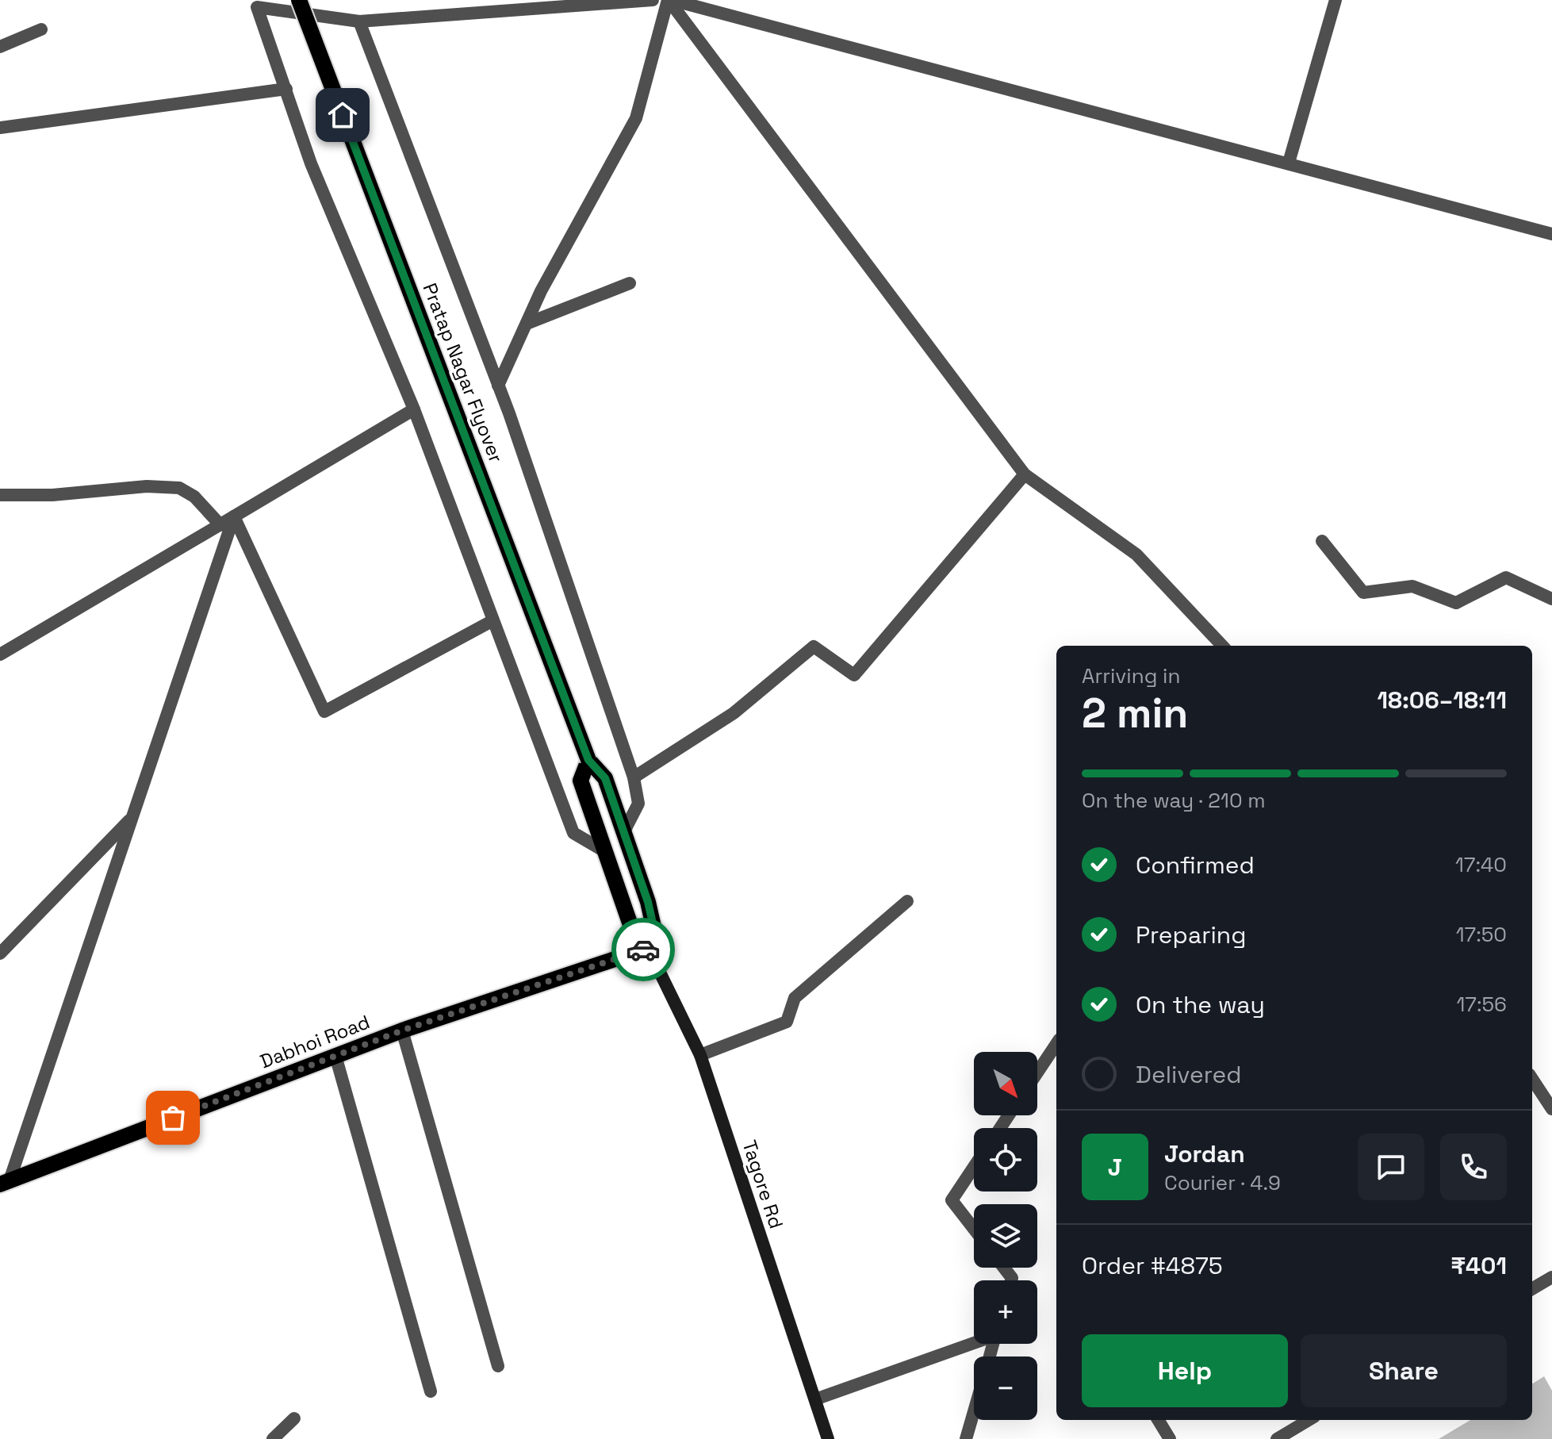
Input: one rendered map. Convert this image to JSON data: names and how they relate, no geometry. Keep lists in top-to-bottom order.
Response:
{
  "streets": {
    "main road": ["Pratap Nagar Flyover", "Dabhoi Road", "Tagore Rd"]
  },
  "crossings": [
    ["Pratap Nagar Flyover", "Dabhoi Road"],
    ["Pratap Nagar Flyover", "Tagore Rd"],
    ["Dabhoi Road", "Tagore Rd"]
  ],
  "north": "bottom right",
  "page": {
    "heading": ["2 min", "Arriving in", "18:06–18:11"],
    "panel": [
      "Jordan",
      "Courier · 4.9",
      "Order #4875",
      "₹401"
    ],
    "bar": "On the way · 210 m",
    "list": [
      ["Confirmed", "17:40"],
      ["Preparing", "17:50"],
      ["On the way", "17:56"],
      "Delivered"
    ],
    "map_buttons": ["+", "−"],
    "round": "J",
    "buttons": ["Help", "Share"]
  }
}
